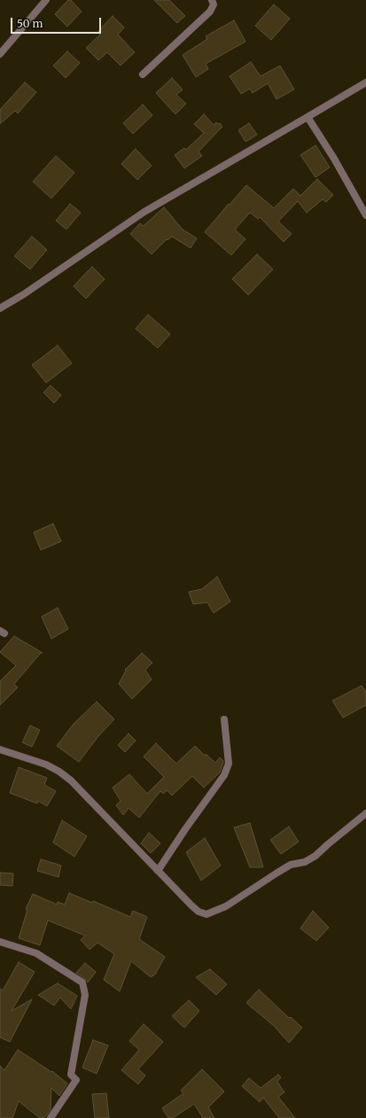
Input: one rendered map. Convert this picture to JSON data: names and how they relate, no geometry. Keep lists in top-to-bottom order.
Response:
{
  "scale_bar": "50 m"
}
